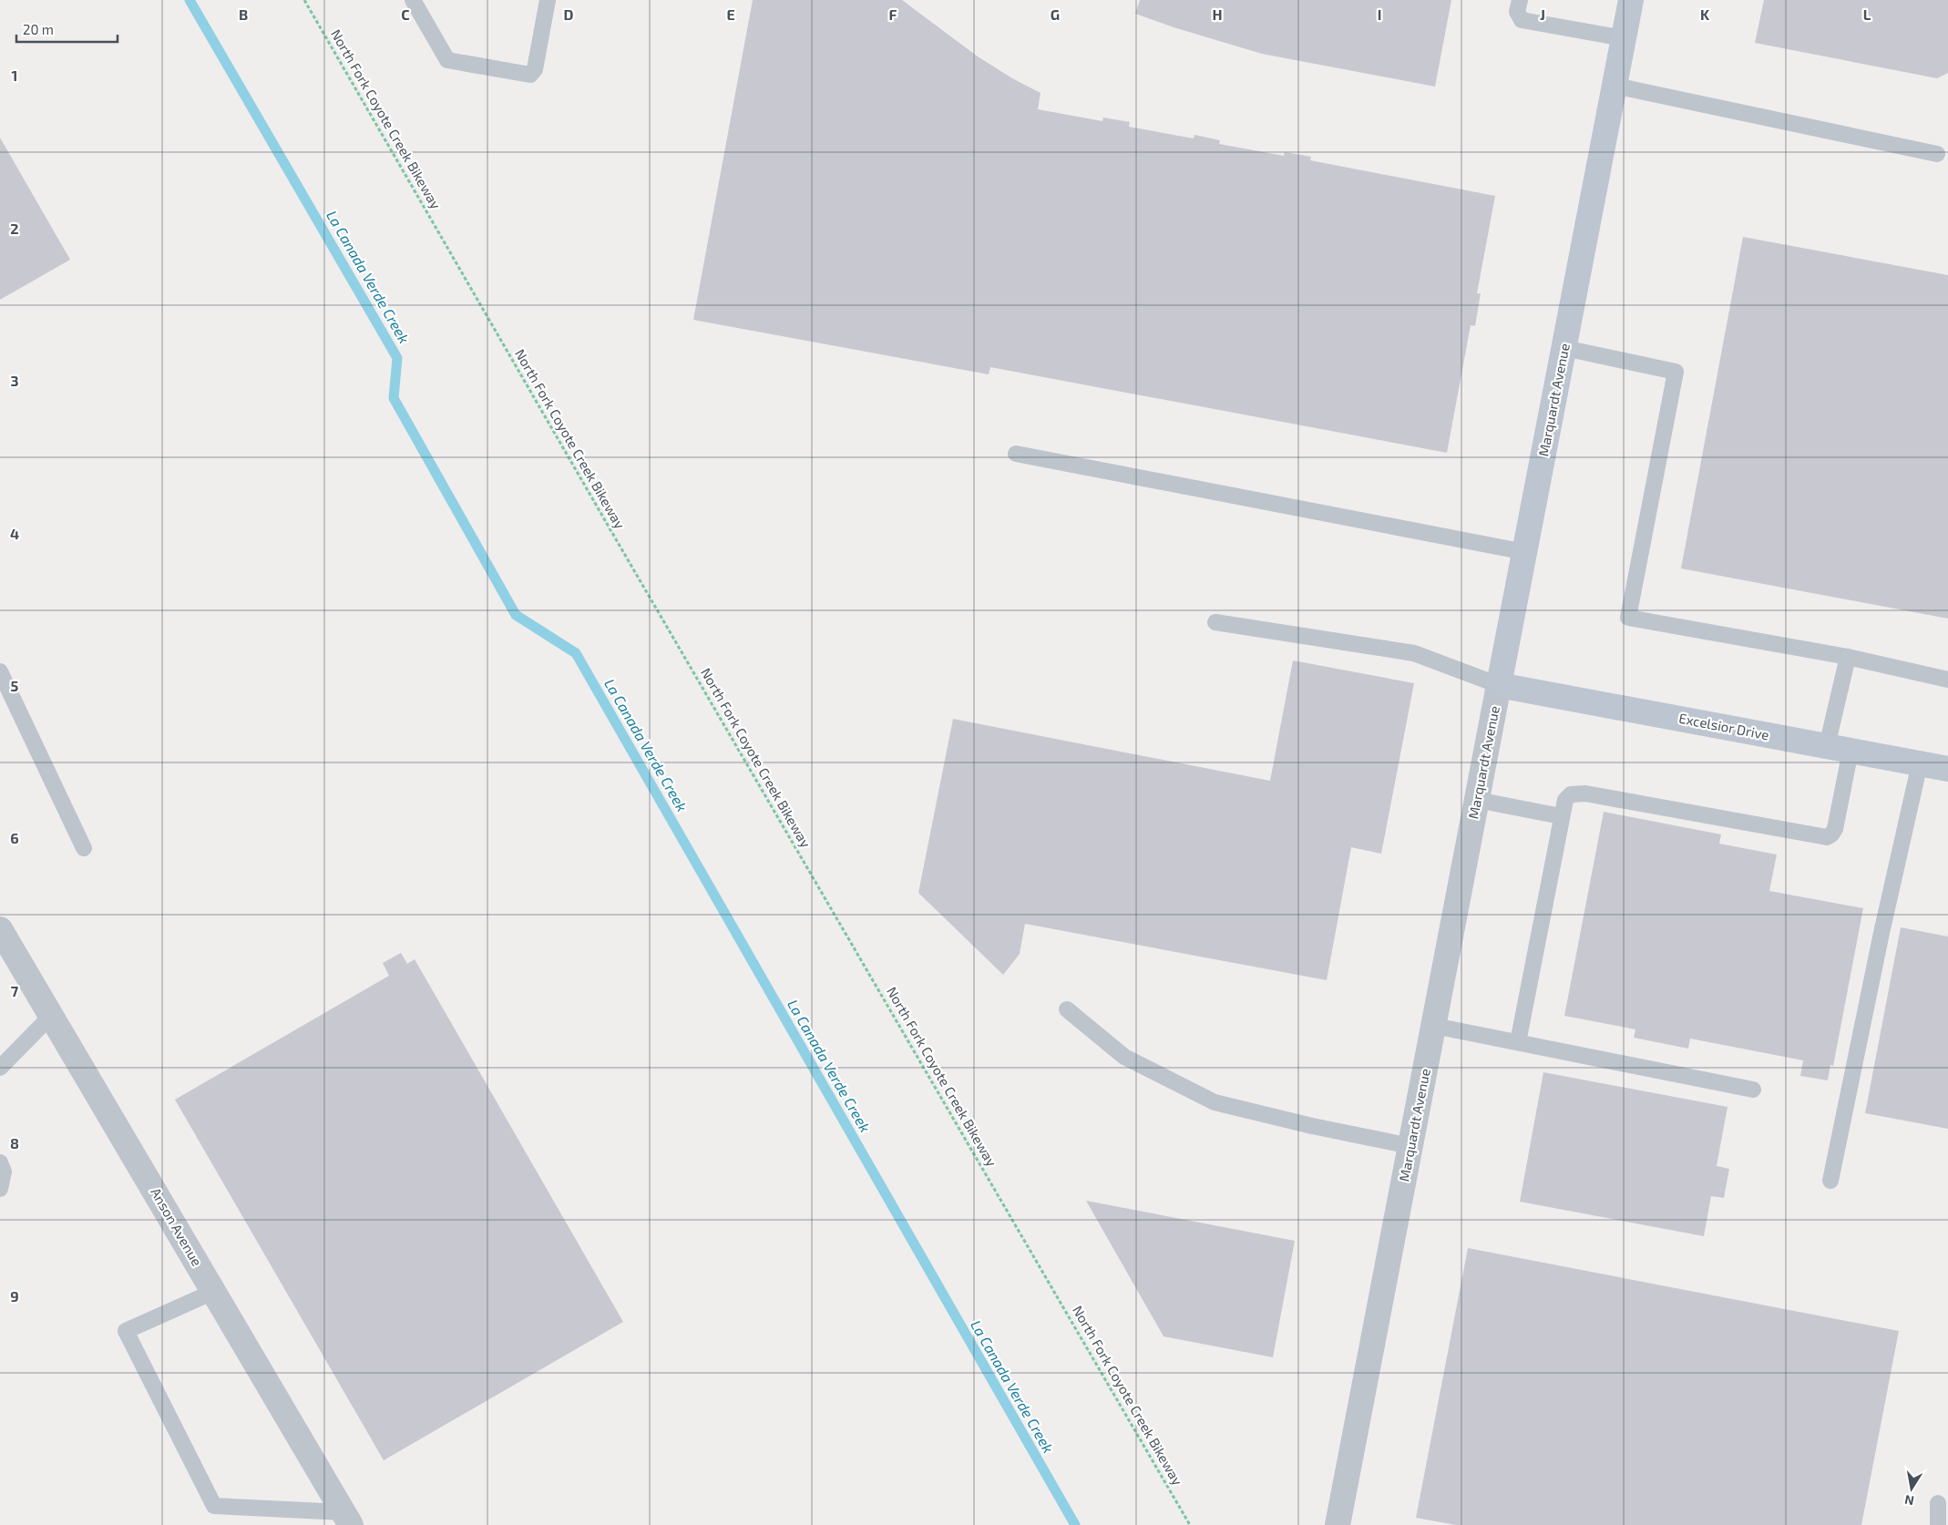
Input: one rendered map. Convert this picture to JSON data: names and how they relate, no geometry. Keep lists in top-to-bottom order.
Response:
{
  "streets": {
    "street": ["Marquardt Avenue", "Excelsior Drive", "Anson Avenue"],
    "path": ["North Fork Coyote Creek Bikeway"]
  },
  "crossings": [
    ["Marquardt Avenue", "Excelsior Drive"]
  ],
  "water": ["La Canada Verde Creek"],
  "scale_bar": "20 m",
  "north": "bottom",
  "grid": {
    "columns": [
      "B",
      "C",
      "D",
      "E",
      "F",
      "G",
      "H",
      "I",
      "J",
      "K",
      "L"
    ],
    "rows": [
      "1",
      "2",
      "3",
      "4",
      "5",
      "6",
      "7",
      "8",
      "9"
    ]
  }
}
